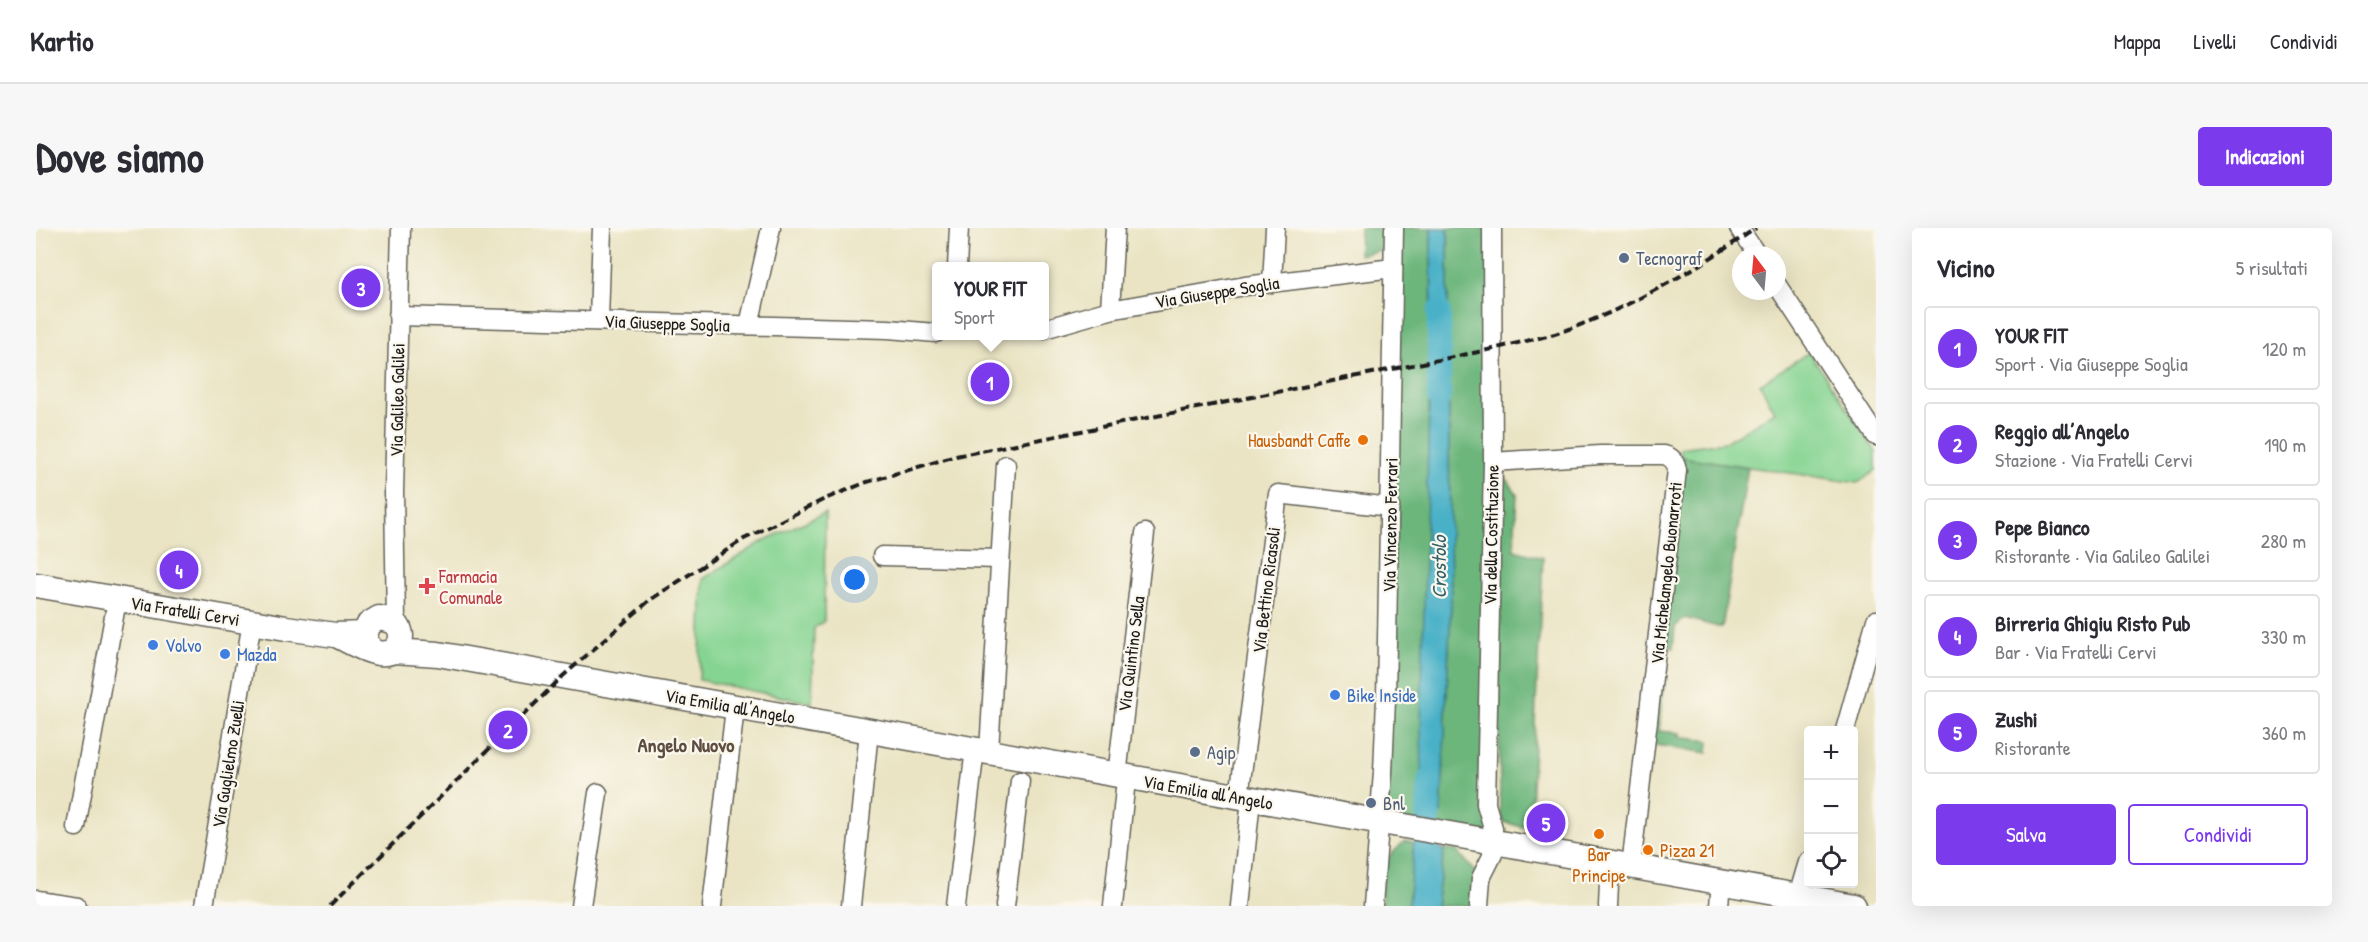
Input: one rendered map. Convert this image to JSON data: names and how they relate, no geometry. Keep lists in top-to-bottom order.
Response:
{
  "streets": {
    "main road": ["Via Fratelli Cervi", "Via Emilia all'Angelo"],
    "street": [
      "Via Giuseppe Soglia",
      "Via Galileo Galilei",
      "Via Vincenzo Ferrari",
      "Via della Costituzione",
      "Via Michelangelo Buonarroti",
      "Via Bettino Ricasoli",
      "Via Quintino Sella",
      "Via Guglielmo Zuelli"
    ]
  },
  "crossings": [
    ["Via Giuseppe Soglia", "Via Galileo Galilei"],
    ["Via Giuseppe Soglia", "Via Vincenzo Ferrari"],
    ["Via Galileo Galilei", "Via Fratelli Cervi"],
    ["Via Vincenzo Ferrari", "Via Bettino Ricasoli"],
    ["Via Vincenzo Ferrari", "Via Emilia all'Angelo"],
    ["Via della Costituzione", "Via Michelangelo Buonarroti"],
    ["Via della Costituzione", "Via Emilia all'Angelo"],
    ["Via Michelangelo Buonarroti", "Via Emilia all'Angelo"],
    ["Via Bettino Ricasoli", "Via Emilia all'Angelo"],
    ["Via Fratelli Cervi", "Via Emilia all'Angelo"],
    ["Via Fratelli Cervi", "Via Guglielmo Zuelli"],
    ["Via Quintino Sella", "Via Emilia all'Angelo"]
  ],
  "districts": ["Angelo Nuovo"],
  "water": ["Crostolo"],
  "places": {
    "other": [
      "Tecnograf",
      "Hausbandt Caffe",
      "Volvo",
      "Mazda",
      "Bike Inside",
      "Agip",
      "Bnl",
      "Bar Principe",
      "Pizza 21"
    ],
    "health": ["Farmacia Comunale"]
  },
  "north": "top",
  "page": {
    "header": "Kartio",
    "nav": ["Mappa", "Livelli", "Condividi"],
    "buttons": [
      "Indicazioni",
      ["Salva", "Condividi"]
    ],
    "title": "Dove siamo",
    "heading": ["Vicino", "5 risultati"],
    "popup": ["YOUR FIT", "Sport"],
    "pins": [
      "3",
      "1",
      "4",
      "2",
      "5"
    ],
    "list": [
      {
        "mark": "1",
        "name": "YOUR FIT",
        "note": "Sport · Via Giuseppe Soglia",
        "value": "120 m"
      },
      {
        "mark": "2",
        "name": "Reggio all’Angelo",
        "note": "Stazione · Via Fratelli Cervi",
        "value": "190 m"
      },
      {
        "mark": "3",
        "name": "Pepe Bianco",
        "note": "Ristorante · Via Galileo Galilei",
        "value": "280 m"
      },
      {
        "mark": "4",
        "name": "Birreria Ghigiu Risto Pub",
        "note": "Bar · Via Fratelli Cervi",
        "value": "330 m"
      },
      {
        "mark": "5",
        "name": "Zushi",
        "note": "Ristorante",
        "value": "360 m"
      }
    ],
    "map_buttons": ["+", "−"]
  }
}
